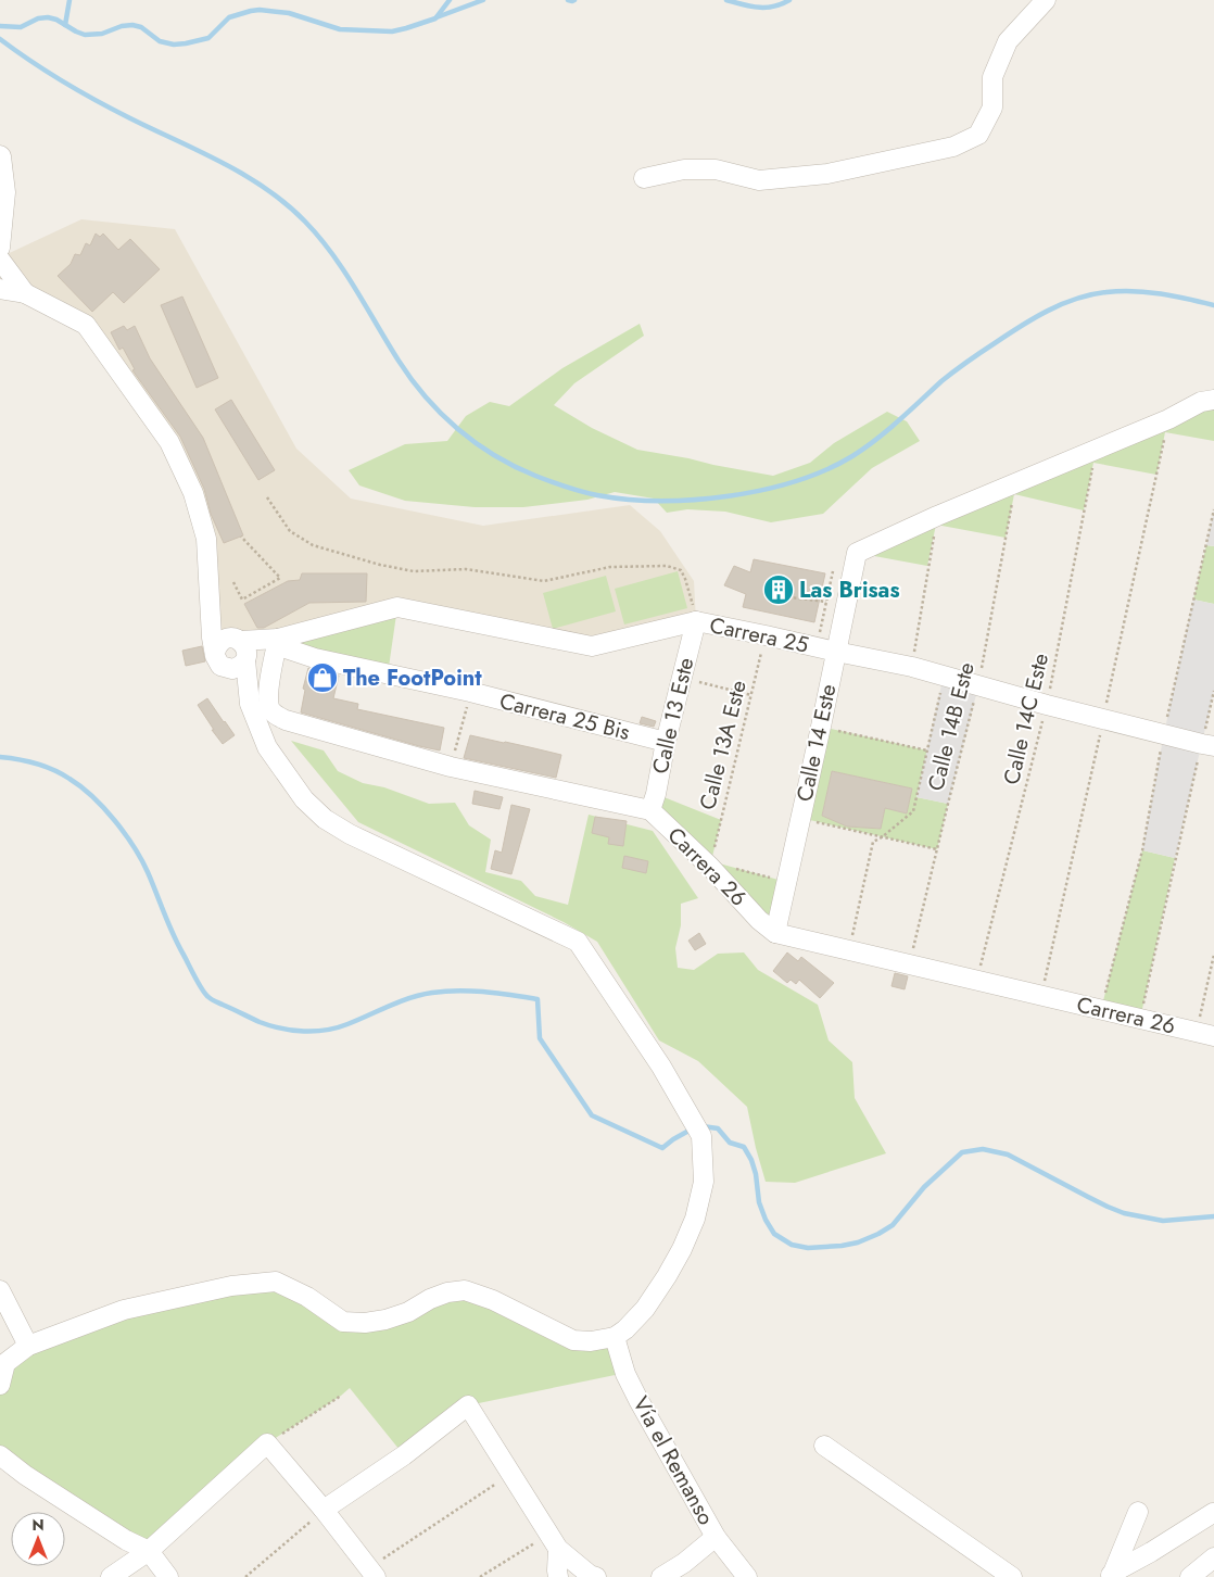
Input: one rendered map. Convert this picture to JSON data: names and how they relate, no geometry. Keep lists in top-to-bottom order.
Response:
{
  "streets": {
    "street": [
      "Carrera 25",
      "Calle 13 Este",
      "Carrera 25 Bis",
      "Calle 14 Este",
      "Carrera 26",
      "Vía el Remanso"
    ],
    "path": ["Calle 14C Este", "Calle 14B Este", "Calle 13A Este"]
  },
  "crossings": [
    ["Carrera 25", "Calle 13 Este"],
    ["Carrera 25", "Carrera 25 Bis"],
    ["Carrera 25", "Calle 14C Este"],
    ["Carrera 25", "Calle 14B Este"],
    ["Carrera 25", "Calle 14 Este"],
    ["Carrera 25", "Calle 13A Este"],
    ["Carrera 25", "Carrera 26"],
    ["Calle 13 Este", "Carrera 25 Bis"],
    ["Calle 13 Este", "Carrera 26"],
    ["Carrera 25 Bis", "Carrera 26"],
    ["Calle 14C Este", "Carrera 26"],
    ["Calle 14B Este", "Carrera 26"],
    ["Calle 14 Este", "Carrera 26"]
  ],
  "places": {
    "building": ["Las Brisas"],
    "shop": ["The FootPoint"]
  },
  "north": "top"
}
